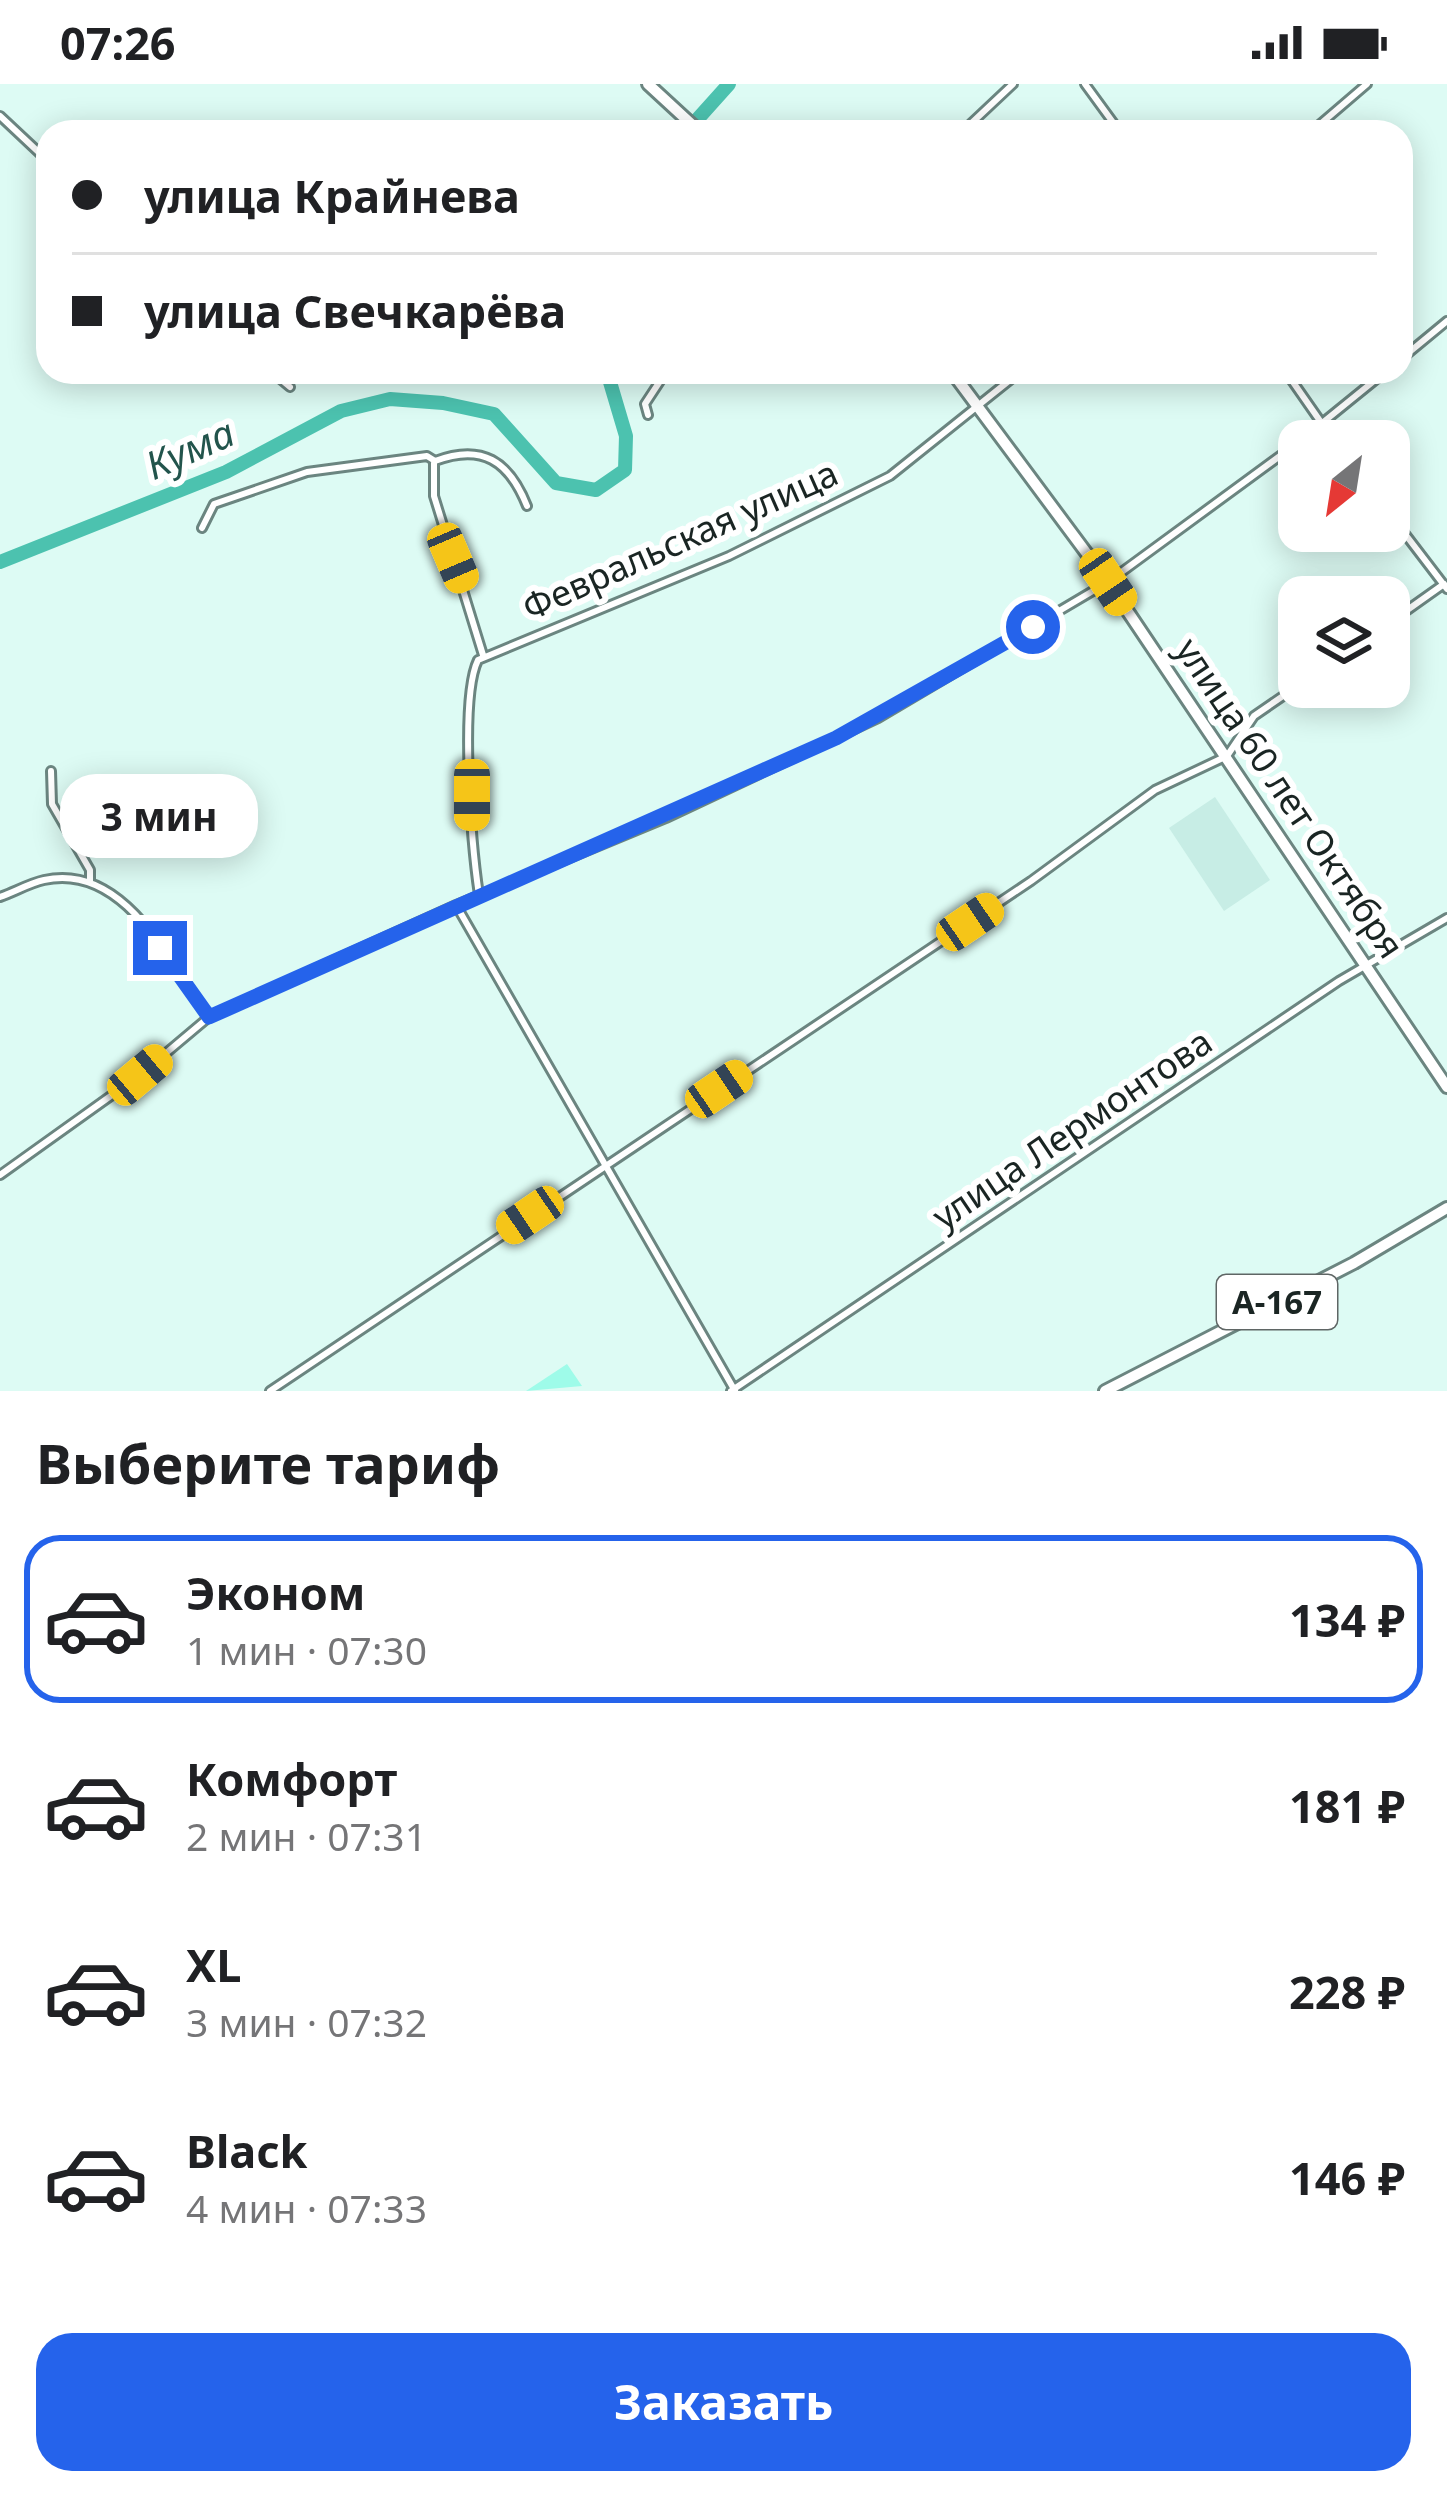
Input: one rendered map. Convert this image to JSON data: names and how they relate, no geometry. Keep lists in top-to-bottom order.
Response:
{
  "streets": {
    "main road": ["улица 60 лет Октября", "А-167"],
    "street": ["Февральская улица", "улица Лермонтова"]
  },
  "crossings": [
    ["Февральская улица", "улица 60 лет Октября"],
    ["улица 60 лет Октября", "улица Лермонтова"]
  ],
  "water": ["Кума"],
  "north": "bottom left",
  "page": {
    "status": "07:26",
    "banner": ["улица Крайнева", "улица Свечкарёва"],
    "bubble": "3 мин",
    "heading": "Выберите тариф",
    "list": [
      {
        "name": "Эконом",
        "note": "1 мин · 07:30",
        "value": "134 ₽"
      },
      {
        "name": "Комфорт",
        "note": "2 мин · 07:31",
        "value": "181 ₽"
      },
      {
        "name": "XL",
        "note": "3 мин · 07:32",
        "value": "228 ₽"
      },
      {
        "name": "Black",
        "note": "4 мин · 07:33",
        "value": "146 ₽"
      }
    ],
    "buttons": "Заказать"
  }
}
